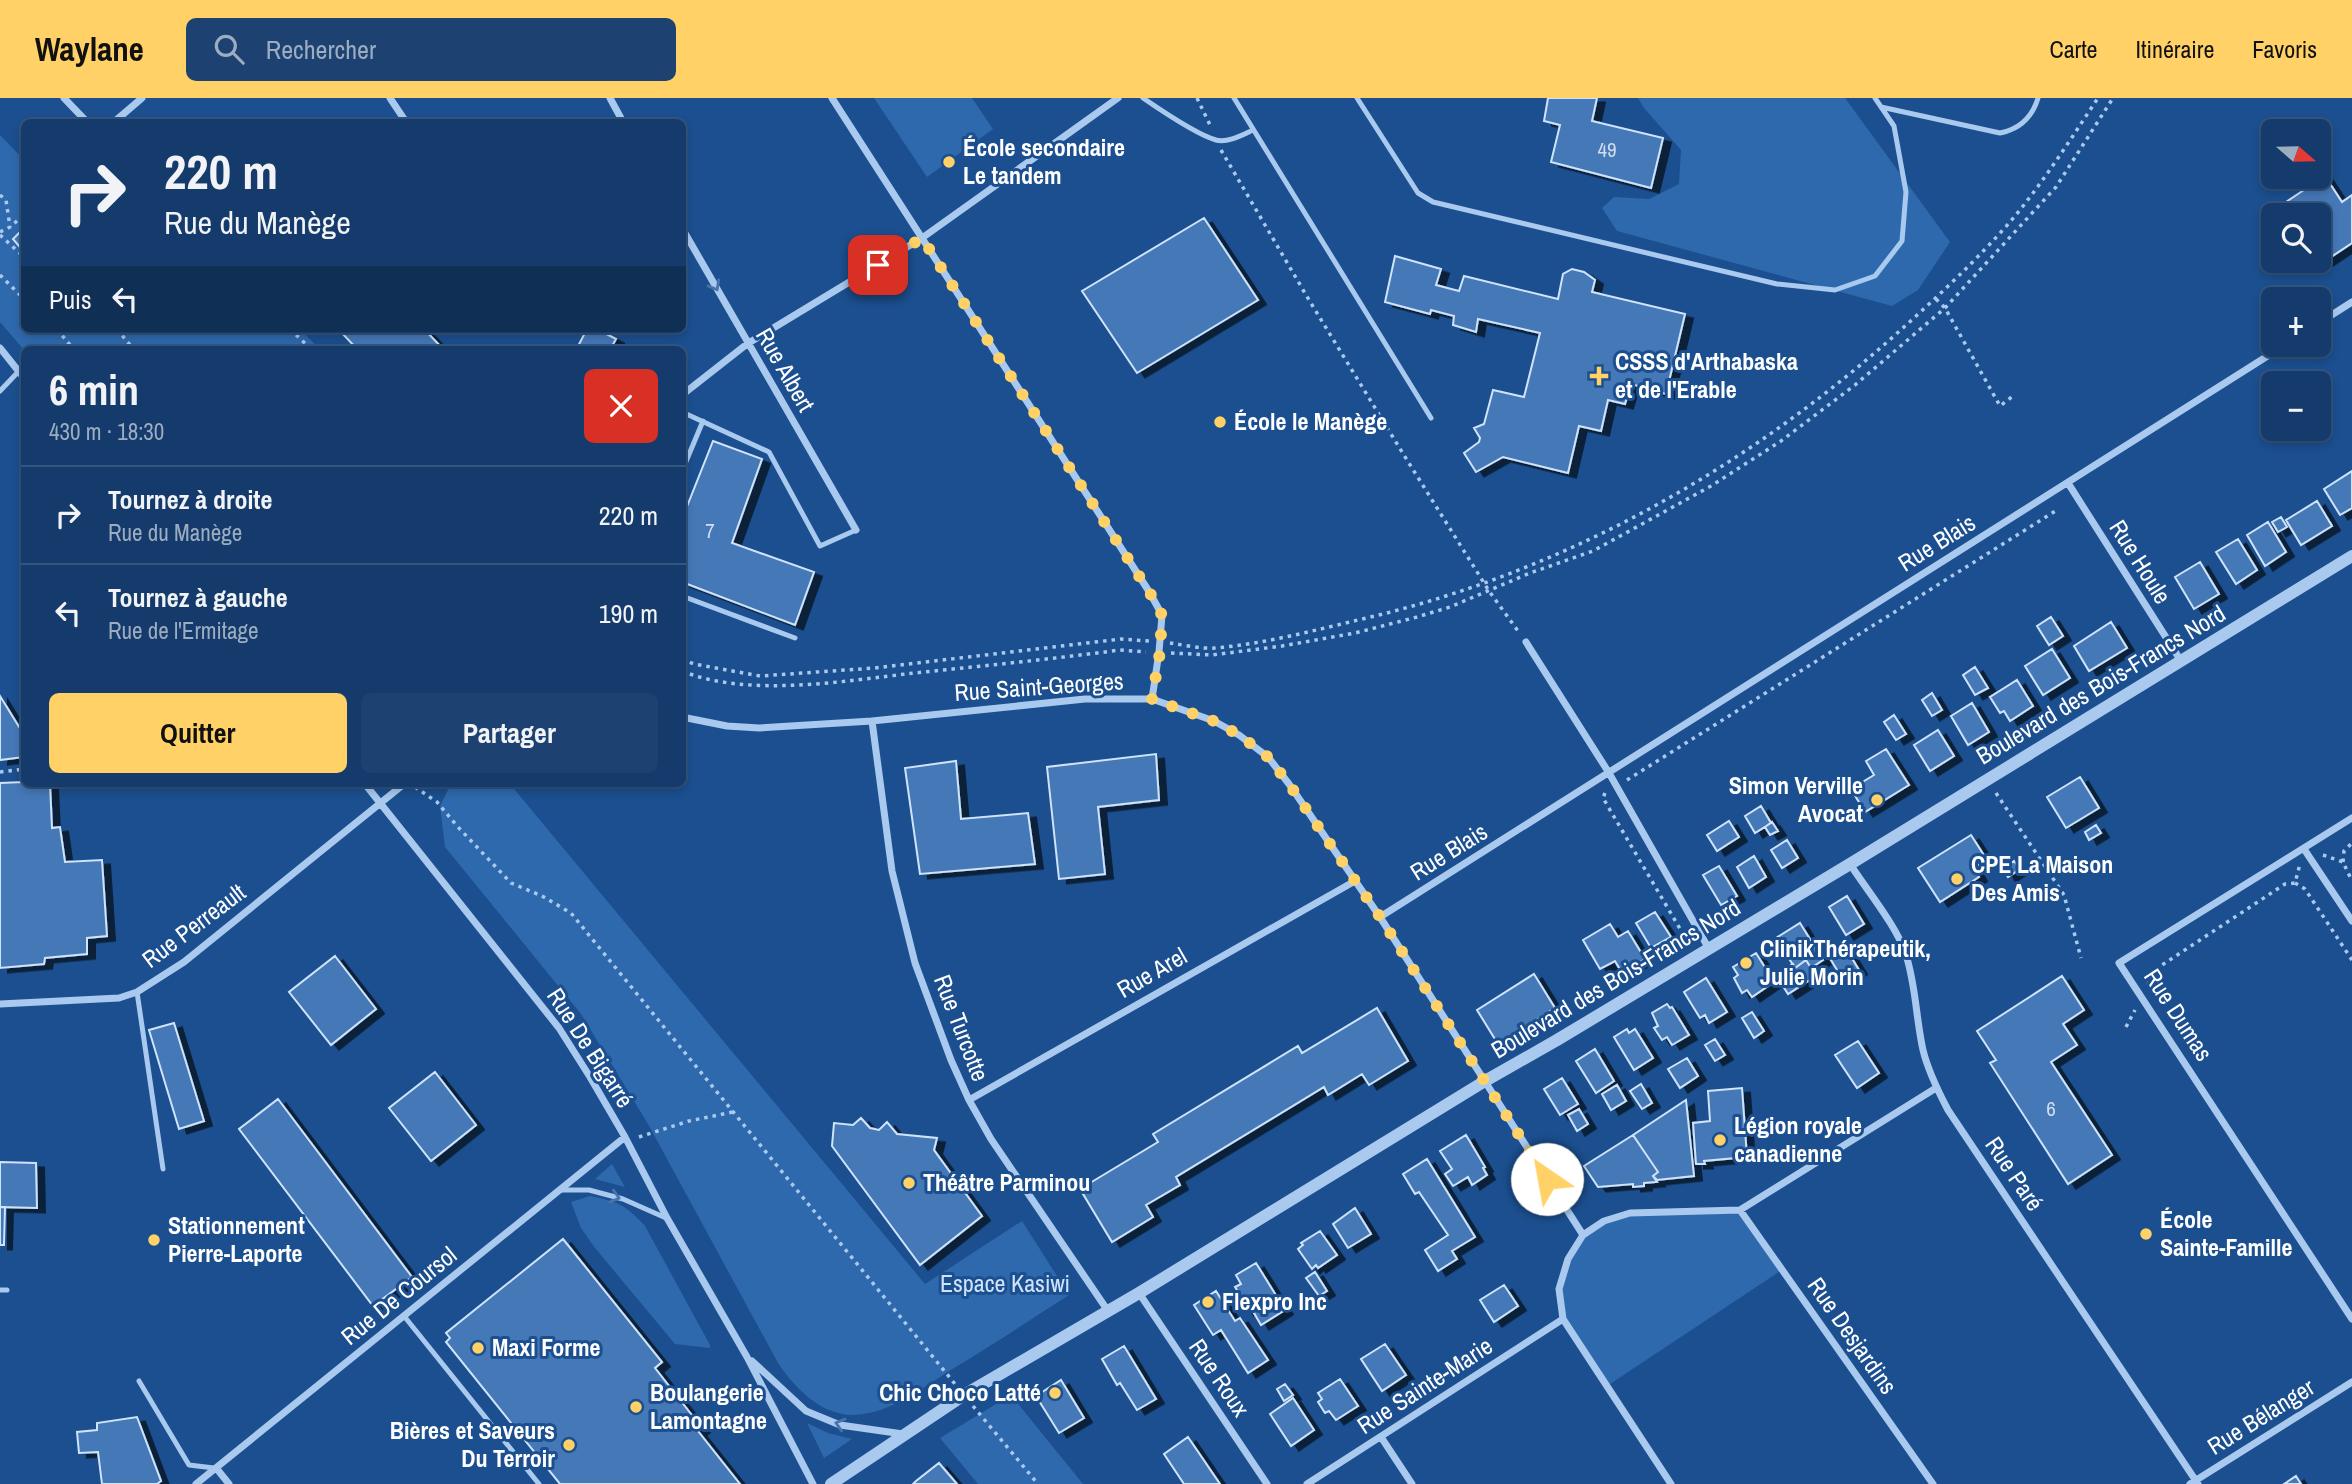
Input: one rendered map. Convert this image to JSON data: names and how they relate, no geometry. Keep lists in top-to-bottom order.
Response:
{
  "streets": {
    "street": [
      "Rue Albert",
      "Rue Blais",
      "Rue Houle",
      "Boulevard des Bois-Francs Nord",
      "Rue Saint-Georges",
      "Rue Perreault",
      "Rue Arel",
      "Rue Dumas",
      "Rue Turcotte",
      "Rue De Bigarré",
      "Rue Paré",
      "Rue De Coursol",
      "Rue Desjardins",
      "Rue Roux",
      "Rue Sainte-Marie",
      "Rue Bélanger"
    ]
  },
  "crossings": [
    ["Rue Blais", "Rue Houle"],
    ["Rue Blais", "Rue Saint-Georges"],
    ["Rue Houle", "Boulevard des Bois-Francs Nord"],
    ["Boulevard des Bois-Francs Nord", "Rue Saint-Georges"],
    ["Boulevard des Bois-Francs Nord", "Rue Turcotte"],
    ["Boulevard des Bois-Francs Nord", "Rue De Bigarré"],
    ["Boulevard des Bois-Francs Nord", "Rue Paré"],
    ["Boulevard des Bois-Francs Nord", "Rue Roux"],
    ["Rue Saint-Georges", "Rue Arel"],
    ["Rue Saint-Georges", "Rue Turcotte"],
    ["Rue Perreault", "Rue De Bigarré"],
    ["Rue Arel", "Rue Turcotte"],
    ["Rue De Bigarré", "Rue De Coursol"],
    ["Rue Paré", "Rue Bélanger"]
  ],
  "one_way": ["Rue Albert"],
  "parks": ["Espace Kasiwi"],
  "places": {
    "other": [
      "École secondaire Le tandem",
      "École le Manège",
      "Simon Verville Avocat",
      "CPE La Maison Des Amis",
      "ClinikThérapeutik, Julie Morin",
      "Légion royale canadienne",
      "Théâtre Parminou",
      "École Sainte-Famille",
      "Stationnement Pierre-Laporte",
      "Flexpro Inc",
      "Maxi Forme",
      "Chic Choco Latté",
      "Boulangerie Lamontagne",
      "Bières et Saveurs Du Terroir"
    ],
    "health": ["CSSS d'Arthabaska et de l'Erable"]
  },
  "house_numbers": ["49", "7", "6"],
  "north": "right",
  "page": {
    "header": "Waylane",
    "search": "Rechercher",
    "nav": ["Carte", "Itinéraire", "Favoris"],
    "map_buttons": ["+", "−"],
    "turn": ["220 m", "Rue du Manège"],
    "then": "Puis",
    "heading": ["6 min", "430 m · 18:30"],
    "list": [
      {
        "name": "Tournez à droite",
        "note": "Rue du Manège",
        "value": "220 m"
      },
      {
        "name": "Tournez à gauche",
        "note": "Rue de l'Ermitage",
        "value": "190 m"
      }
    ],
    "buttons": ["Quitter", "Partager"]
  }
}
